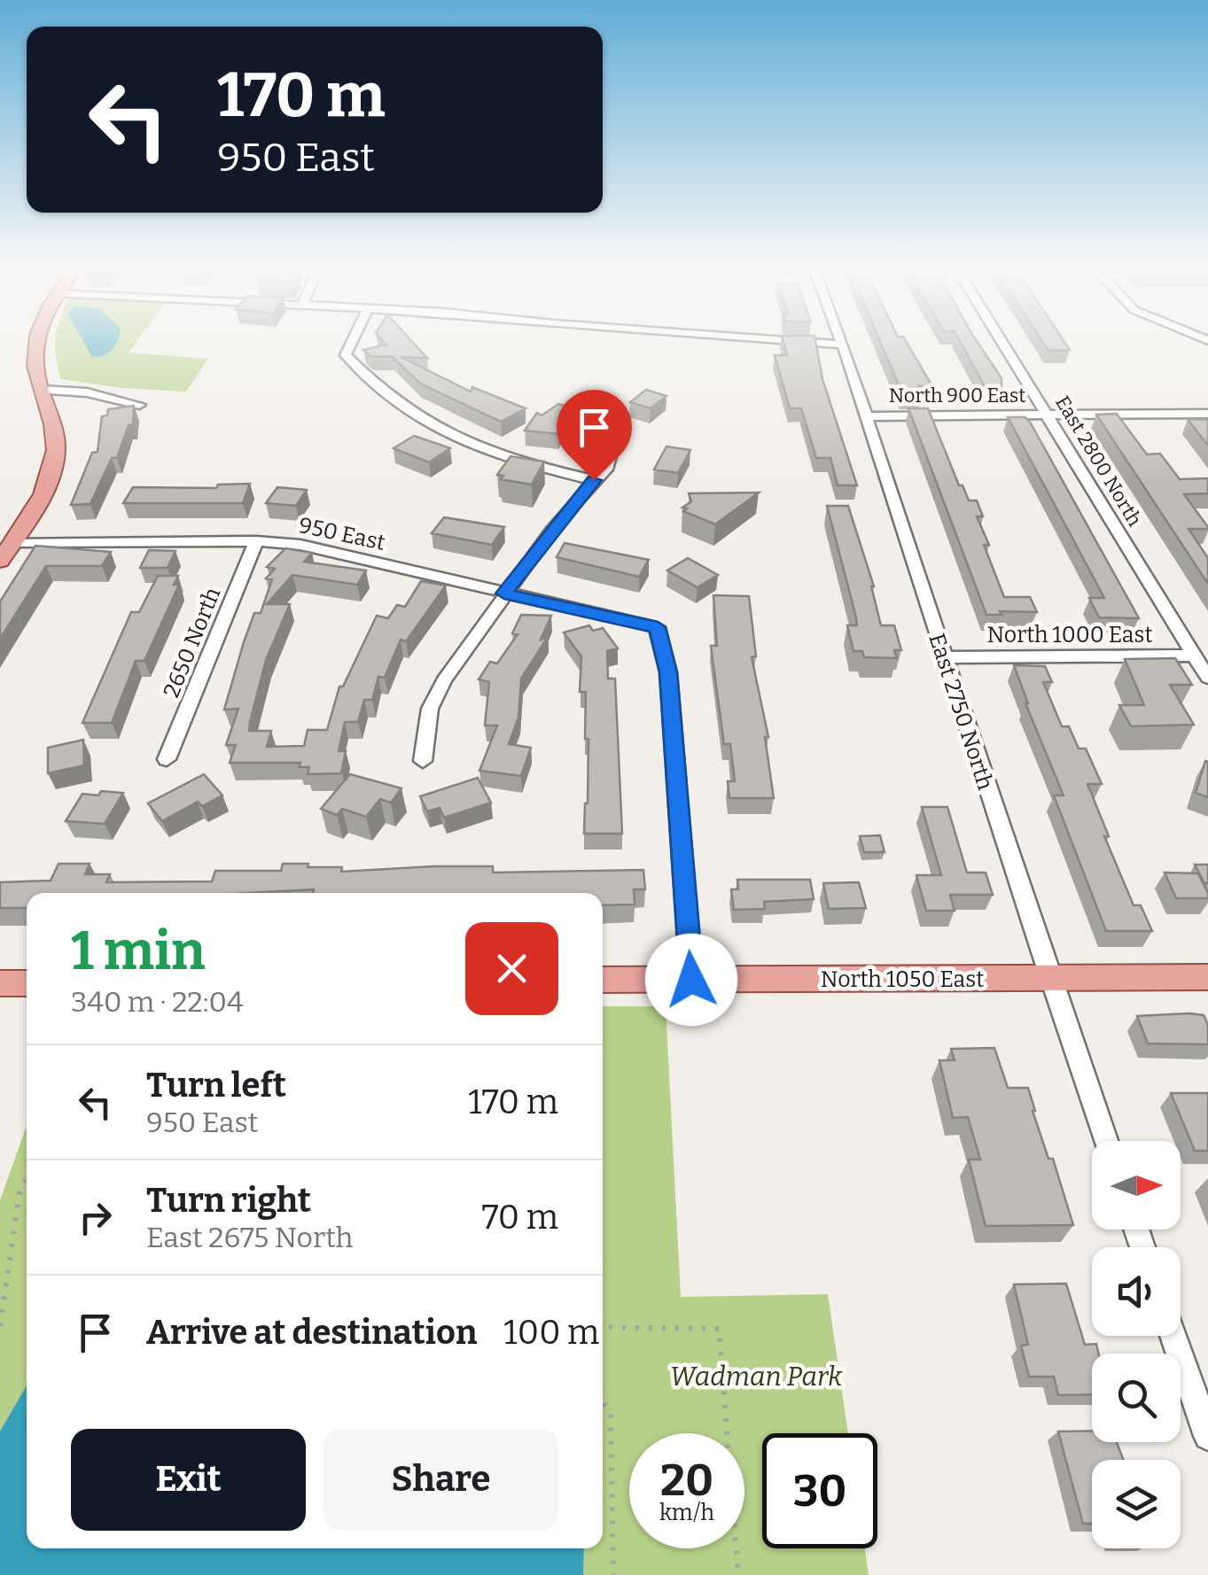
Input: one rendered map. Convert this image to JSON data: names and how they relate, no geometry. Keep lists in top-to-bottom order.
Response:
{
  "streets": {
    "main road": ["North 1050 East"],
    "street": [
      "North 900 East",
      "East 2800 North",
      "950 East",
      "North 1000 East",
      "2650 North",
      "East 2750 North"
    ]
  },
  "crossings": [
    ["North 900 East", "East 2800 North"],
    ["North 900 East", "East 2750 North"],
    ["East 2800 North", "North 1000 East"],
    ["950 East", "2650 North"],
    ["950 East", "North 1050 East"],
    ["North 1000 East", "East 2750 North"],
    ["East 2750 North", "North 1050 East"]
  ],
  "parks": ["Wadman Park"],
  "north": "right",
  "page": {
    "turn": ["170 m", "950 East"],
    "heading": ["1 min", "340 m · 22:04"],
    "list": [
      {
        "name": "Turn left",
        "note": "950 East",
        "value": "170 m"
      },
      {
        "name": "Turn right",
        "note": "East 2675 North",
        "value": "70 m"
      },
      {
        "name": "Arrive at destination",
        "value": "100 m"
      }
    ],
    "buttons": ["Exit", "Share"],
    "speed": "20 km/h",
    "limit": "30"
  }
}
